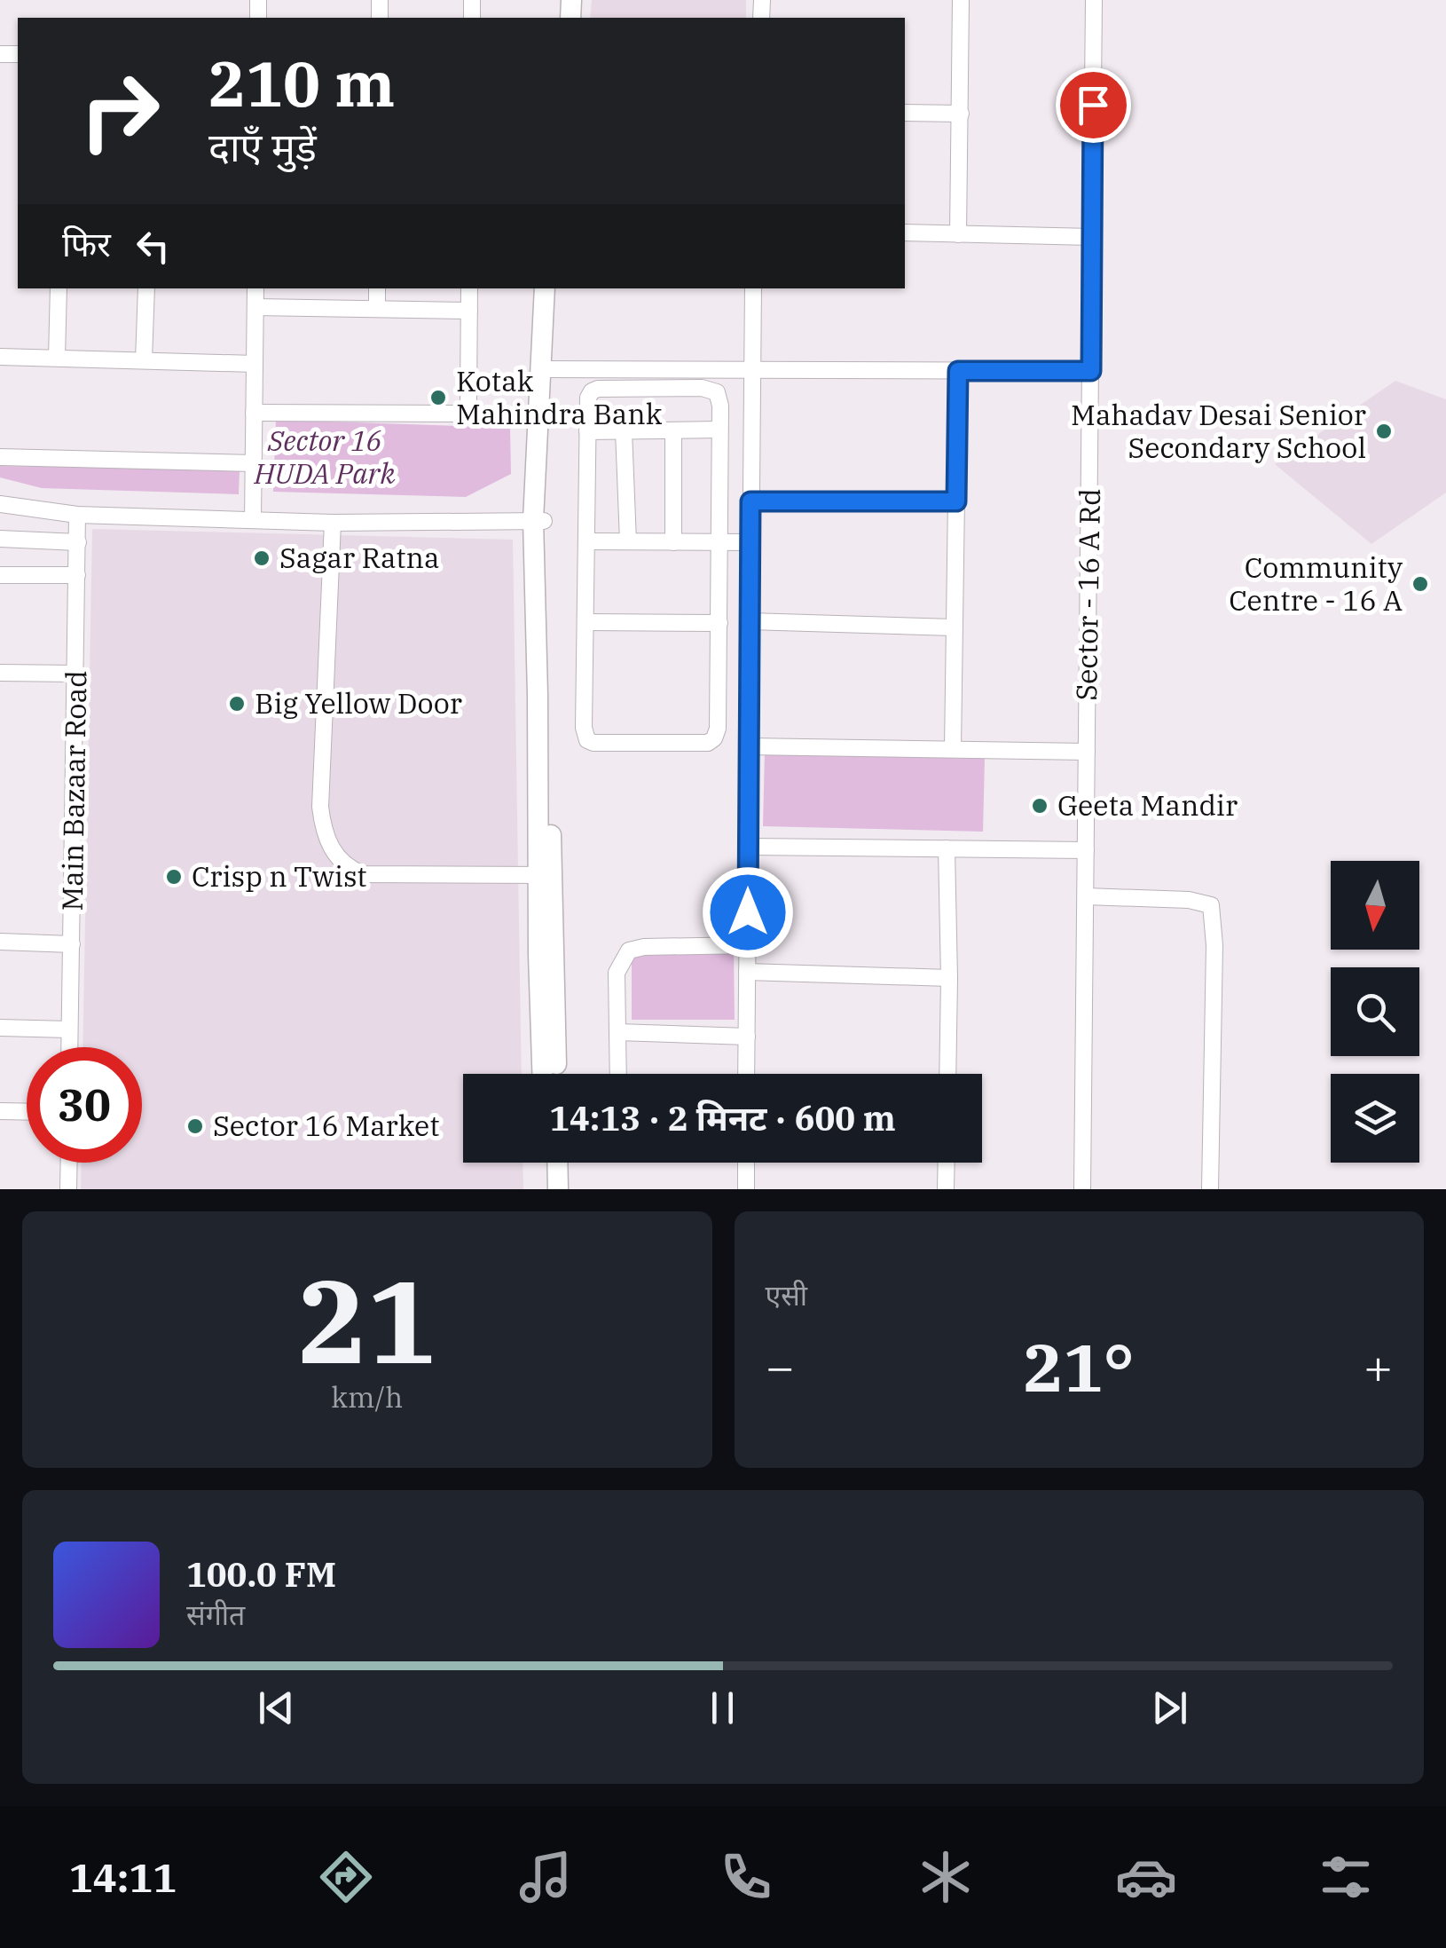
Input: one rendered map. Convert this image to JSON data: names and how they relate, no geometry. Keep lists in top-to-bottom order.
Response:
{
  "streets": {
    "street": ["Sector - 16 A Rd", "Main Bazaar Road"]
  },
  "parks": ["Sector 16 HUDA Park"],
  "places": [
    "Kotak Mahindra Bank",
    "Mahadav Desai Senior Secondary School",
    "Sagar Ratna",
    "Community Centre - 16 A",
    "Big Yellow Door",
    "Geeta Mandir",
    "Crisp n Twist",
    "Sector 16 Market"
  ],
  "north": "bottom",
  "page": {
    "turn": ["210 m", "दाएँ मुड़ें"],
    "then": "फिर",
    "limit": "30",
    "trip": "14:13 · 2 मिनट · 600 m",
    "tile": [
      ["21", "km/h"],
      "एसी"
    ],
    "heat": ["−", "21°", "+"],
    "song": ["100.0 FM", "संगीत"],
    "tabs": "14:11"
  }
}
